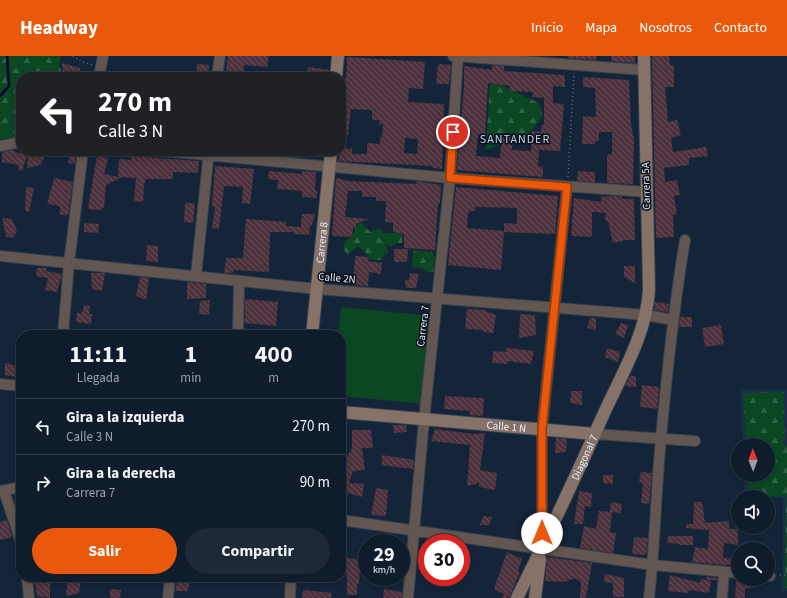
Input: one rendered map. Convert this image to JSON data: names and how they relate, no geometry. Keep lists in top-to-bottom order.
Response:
{
  "streets": {
    "street": [
      "Carrera 5A",
      "Carrera 8",
      "Calle 2N",
      "Carrera 7",
      "Calle 1 N",
      "Diagonal 7"
    ]
  },
  "crossings": [
    ["Carrera 5A", "Calle 2N"],
    ["Carrera 5A", "Diagonal 7"],
    ["Carrera 8", "Calle 2N"],
    ["Calle 2N", "Carrera 7"],
    ["Calle 2N", "Diagonal 7"],
    ["Carrera 7", "Calle 1 N"],
    ["Calle 1 N", "Diagonal 7"]
  ],
  "districts": ["SANTANDER"],
  "north": "top",
  "page": {
    "header": "Headway",
    "nav": [
      "Inicio",
      "Mapa",
      "Nosotros",
      "Contacto"
    ],
    "turn": ["270 m", "Calle 3 N"],
    "eta": [
      "11:11",
      "Llegada",
      "1",
      "min",
      "400",
      "m"
    ],
    "list": [
      {
        "name": "Gira a la izquierda",
        "note": "Calle 3 N",
        "value": "270 m"
      },
      {
        "name": "Gira a la derecha",
        "note": "Carrera 7",
        "value": "90 m"
      }
    ],
    "buttons": ["Salir", "Compartir"],
    "speed": "29 km/h",
    "limit": "30"
  }
}
